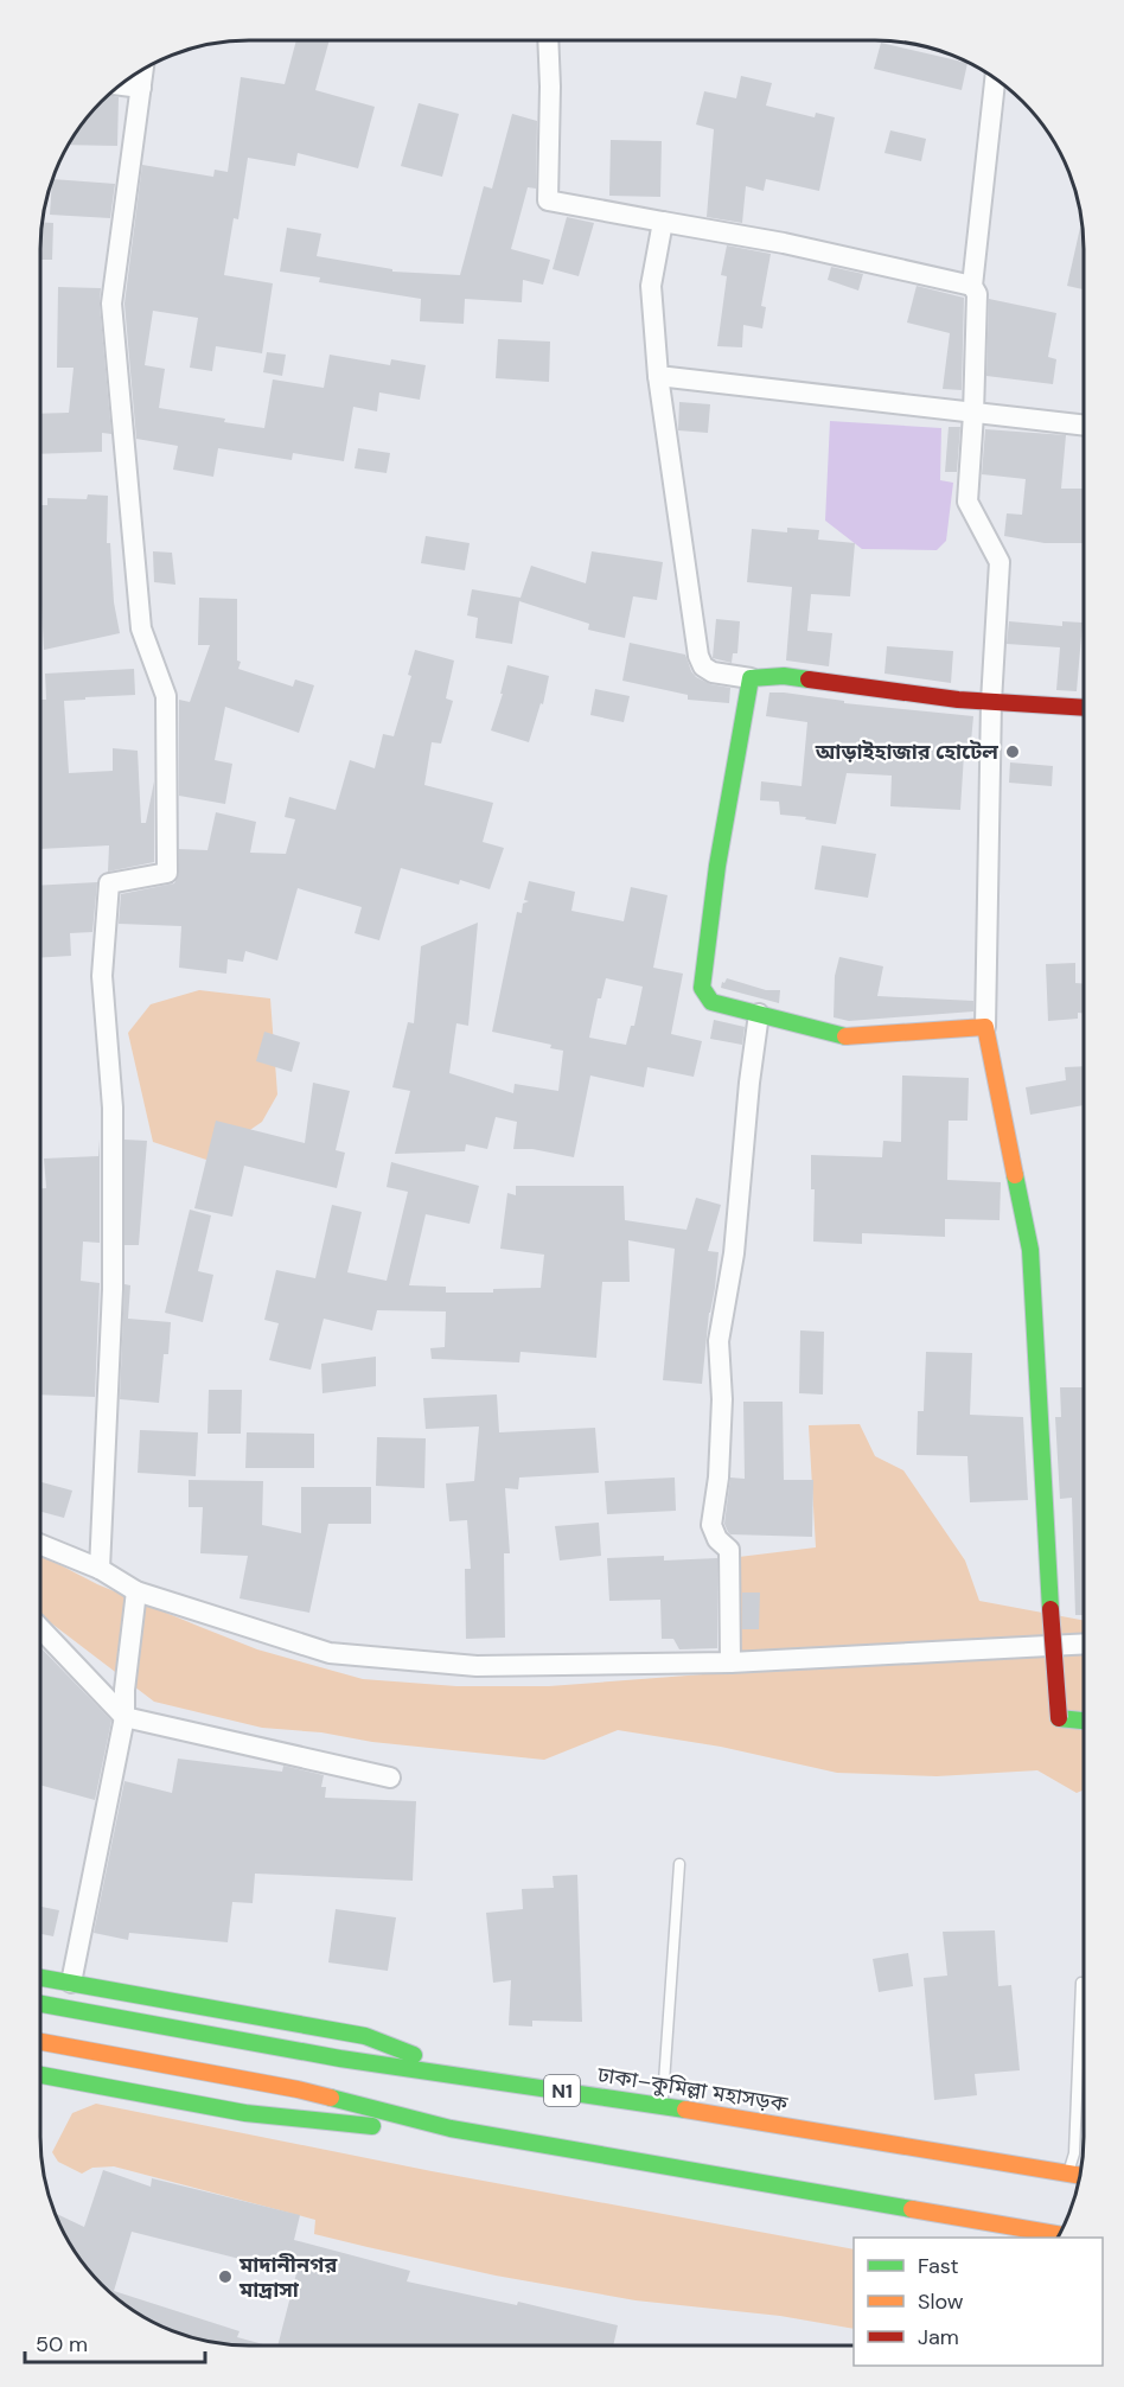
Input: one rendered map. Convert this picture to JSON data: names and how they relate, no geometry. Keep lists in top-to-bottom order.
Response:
{
  "streets": {
    "main road": ["ঢাকা–কুমিল্লা মহাসড়ক", "N1"]
  },
  "places": ["আড়াইহাজার হোটেল", "মাদানীনগর মাদ্রাসা"],
  "legend": ["Fast", "Slow", "Jam"],
  "scale_bar": "50 m"
}
